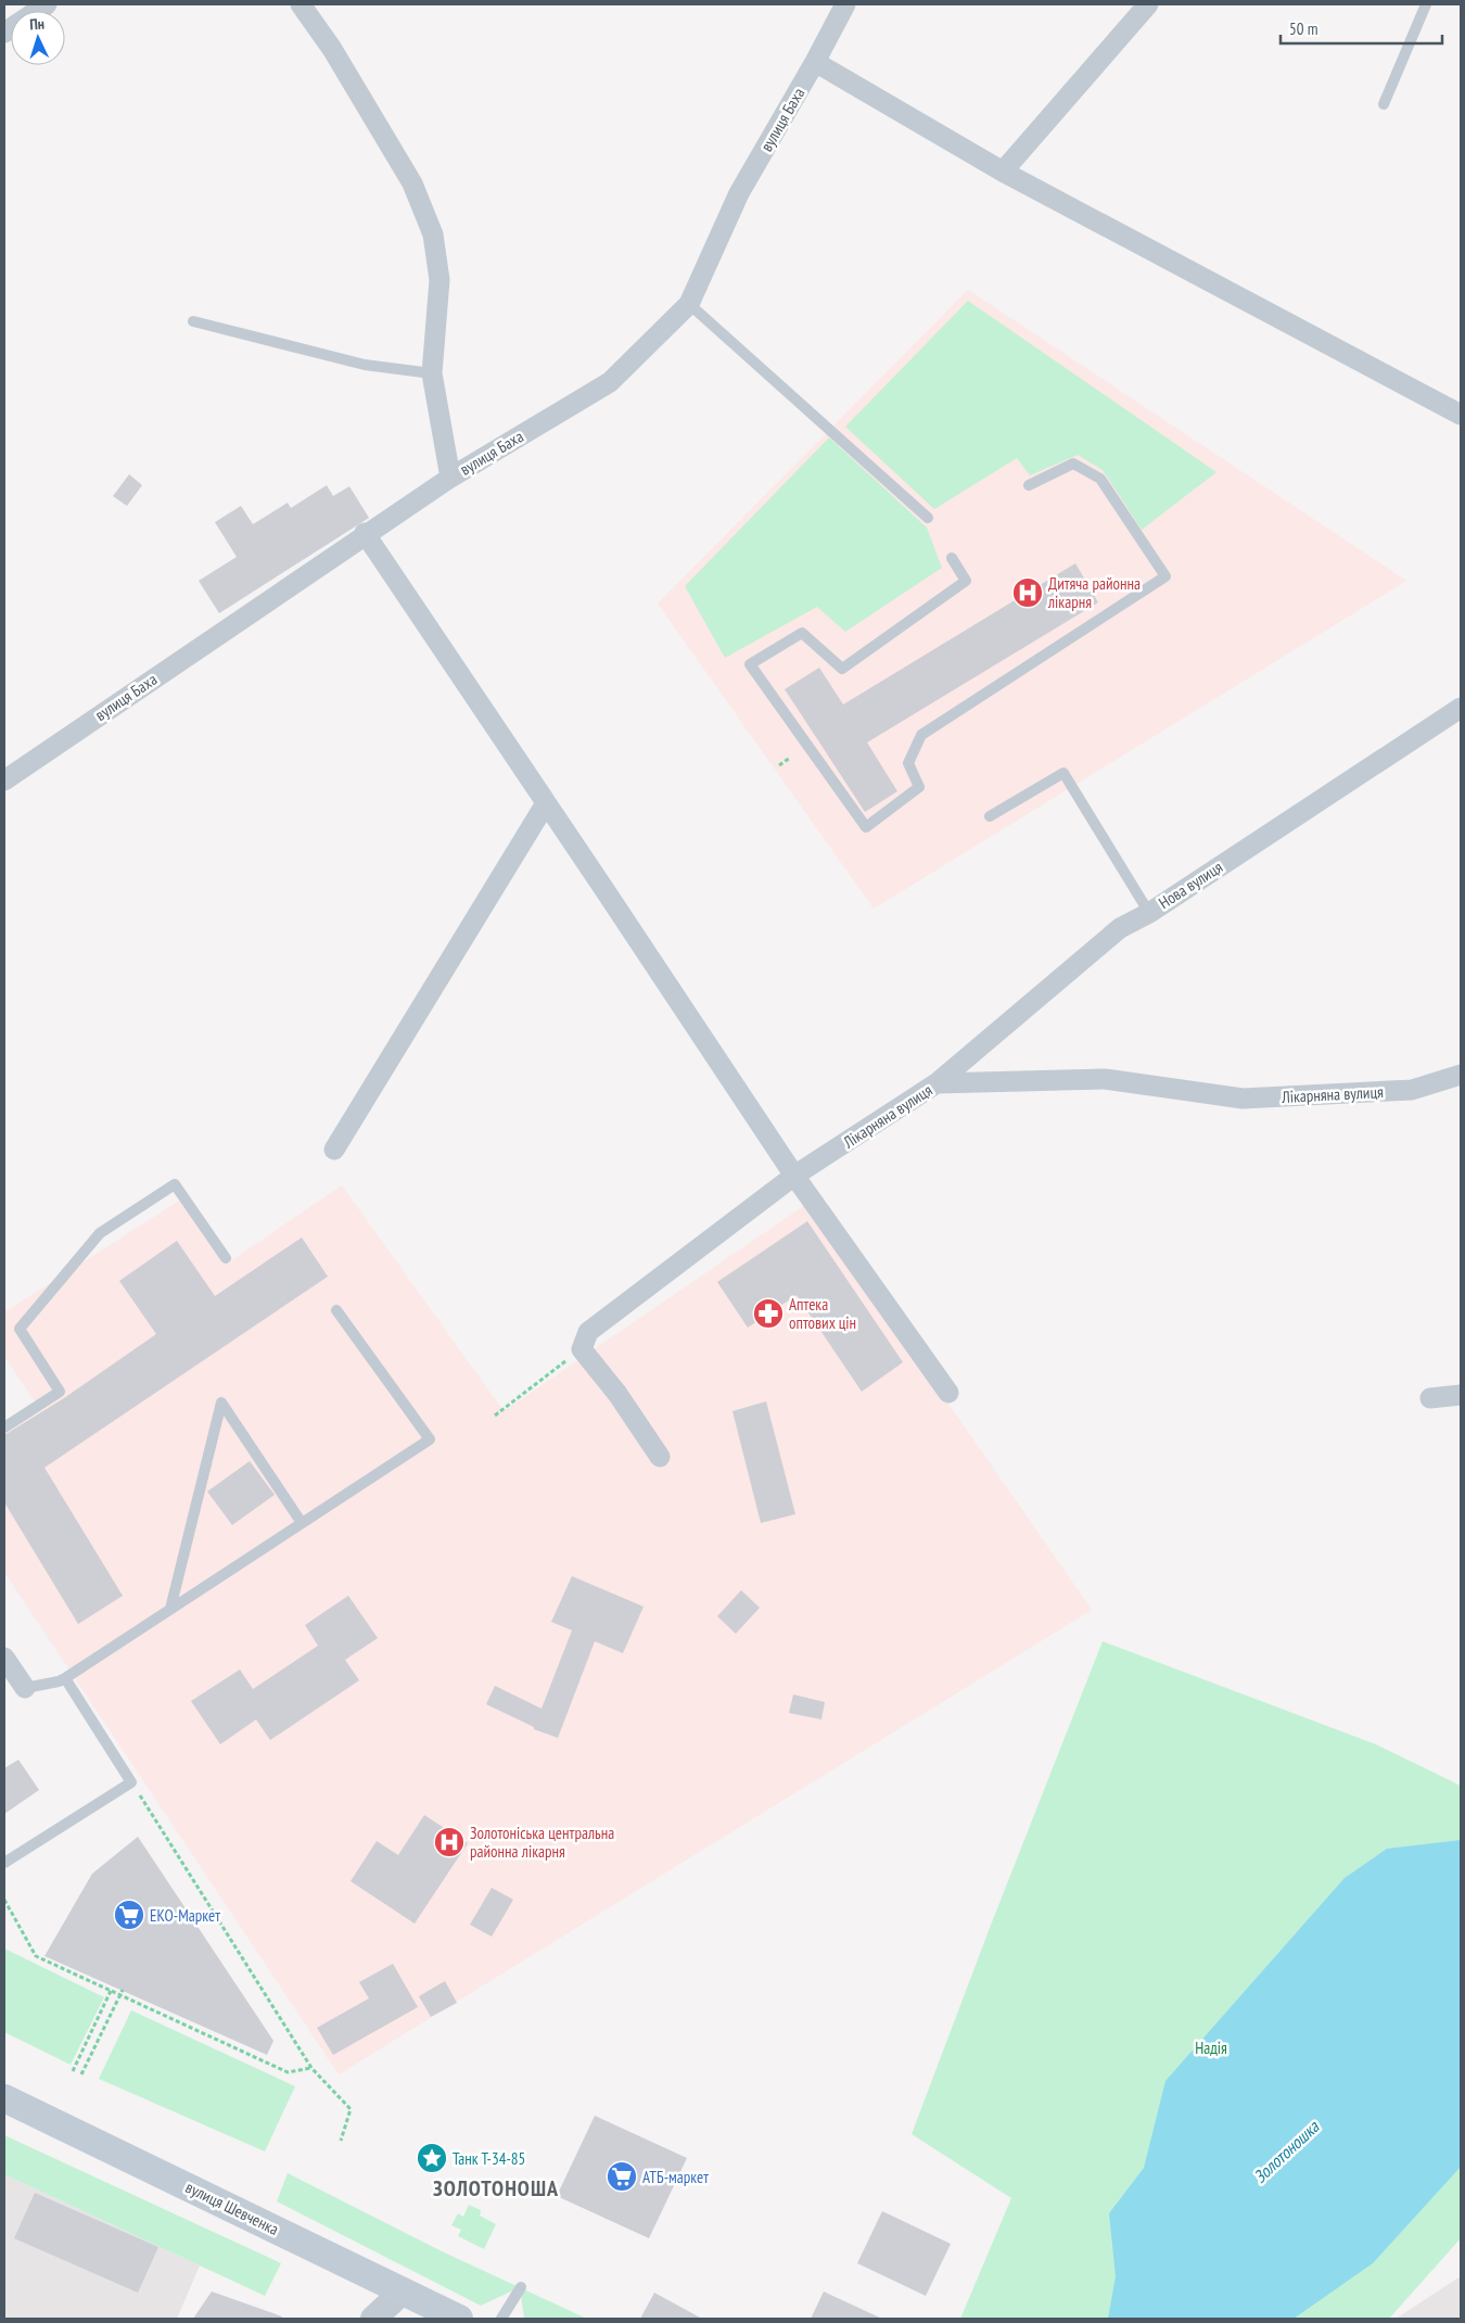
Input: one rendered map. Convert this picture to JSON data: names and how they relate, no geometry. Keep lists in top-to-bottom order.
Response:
{
  "streets": {
    "main road": ["вулиця Шевченка"],
    "street": ["вулиця Баха", "Нова вулиця", "Лікарняна вулиця"]
  },
  "crossings": [
    ["Нова вулиця", "Лікарняна вулиця"]
  ],
  "districts": ["ЗОЛОТОНОША"],
  "water": ["Золотоношка"],
  "parks": ["Надія"],
  "places": {
    "hospital": ["Дитяча районна лікарня", "Золотоніська центральна районна лікарня"],
    "pharmacy": ["Аптека оптових цін"],
    "supermarket": ["ЕКО-Маркет", "АТБ-маркет"],
    "place": ["Танк Т-34-85"]
  },
  "scale_bar": "50 m",
  "north": "top"
}
